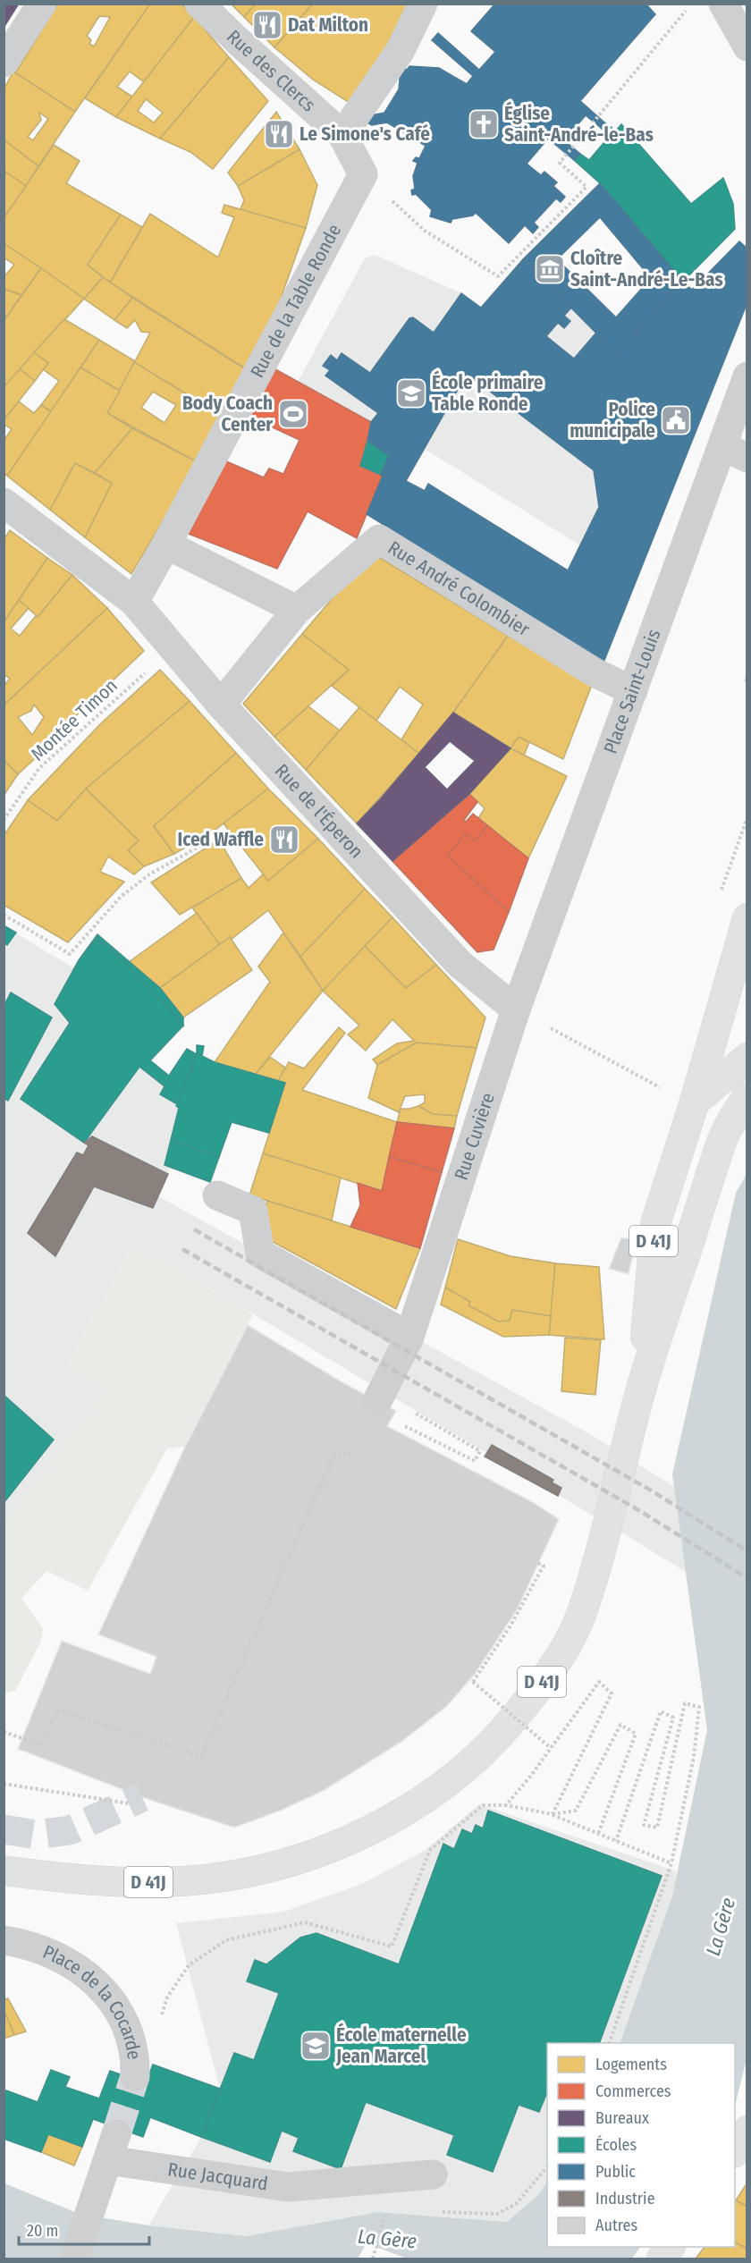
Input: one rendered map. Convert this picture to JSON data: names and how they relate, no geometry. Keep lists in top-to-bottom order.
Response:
{
  "streets": {
    "main road": ["D 41J"],
    "street": [
      "Rue des Clercs",
      "Rue de la Table Ronde",
      "Rue André Colombier",
      "Place Saint-Louis",
      "Rue de l'Éperon",
      "Rue Cuvière",
      "Place de la Cocarde",
      "Rue Jacquard"
    ],
    "path": ["Montée Timon"]
  },
  "crossings": [
    ["Rue de la Table Ronde", "Rue de l'Éperon"],
    ["Rue André Colombier", "Place Saint-Louis"],
    ["Place Saint-Louis", "Rue Cuvière"],
    ["Montée Timon", "Rue de l'Éperon"],
    ["Rue de l'Éperon", "Rue Cuvière"]
  ],
  "water": ["La Gère"],
  "places": {
    "restaurant": ["Dat Milton", "Le Simone's Café", "Iced Waffle"],
    "church": ["Église Saint-André-le-Bas"],
    "museum": ["Cloître Saint-André-Le-Bas"],
    "school or university": ["École primaire Table Ronde", "École maternelle Jean Marcel"],
    "sports": ["Body Coach Center"],
    "public building": ["Police municipale"]
  },
  "legend": [
    "Logements",
    "Commerces",
    "Bureaux",
    "Écoles",
    "Public",
    "Industrie",
    "Autres"
  ],
  "scale_bar": "20 m"
}
